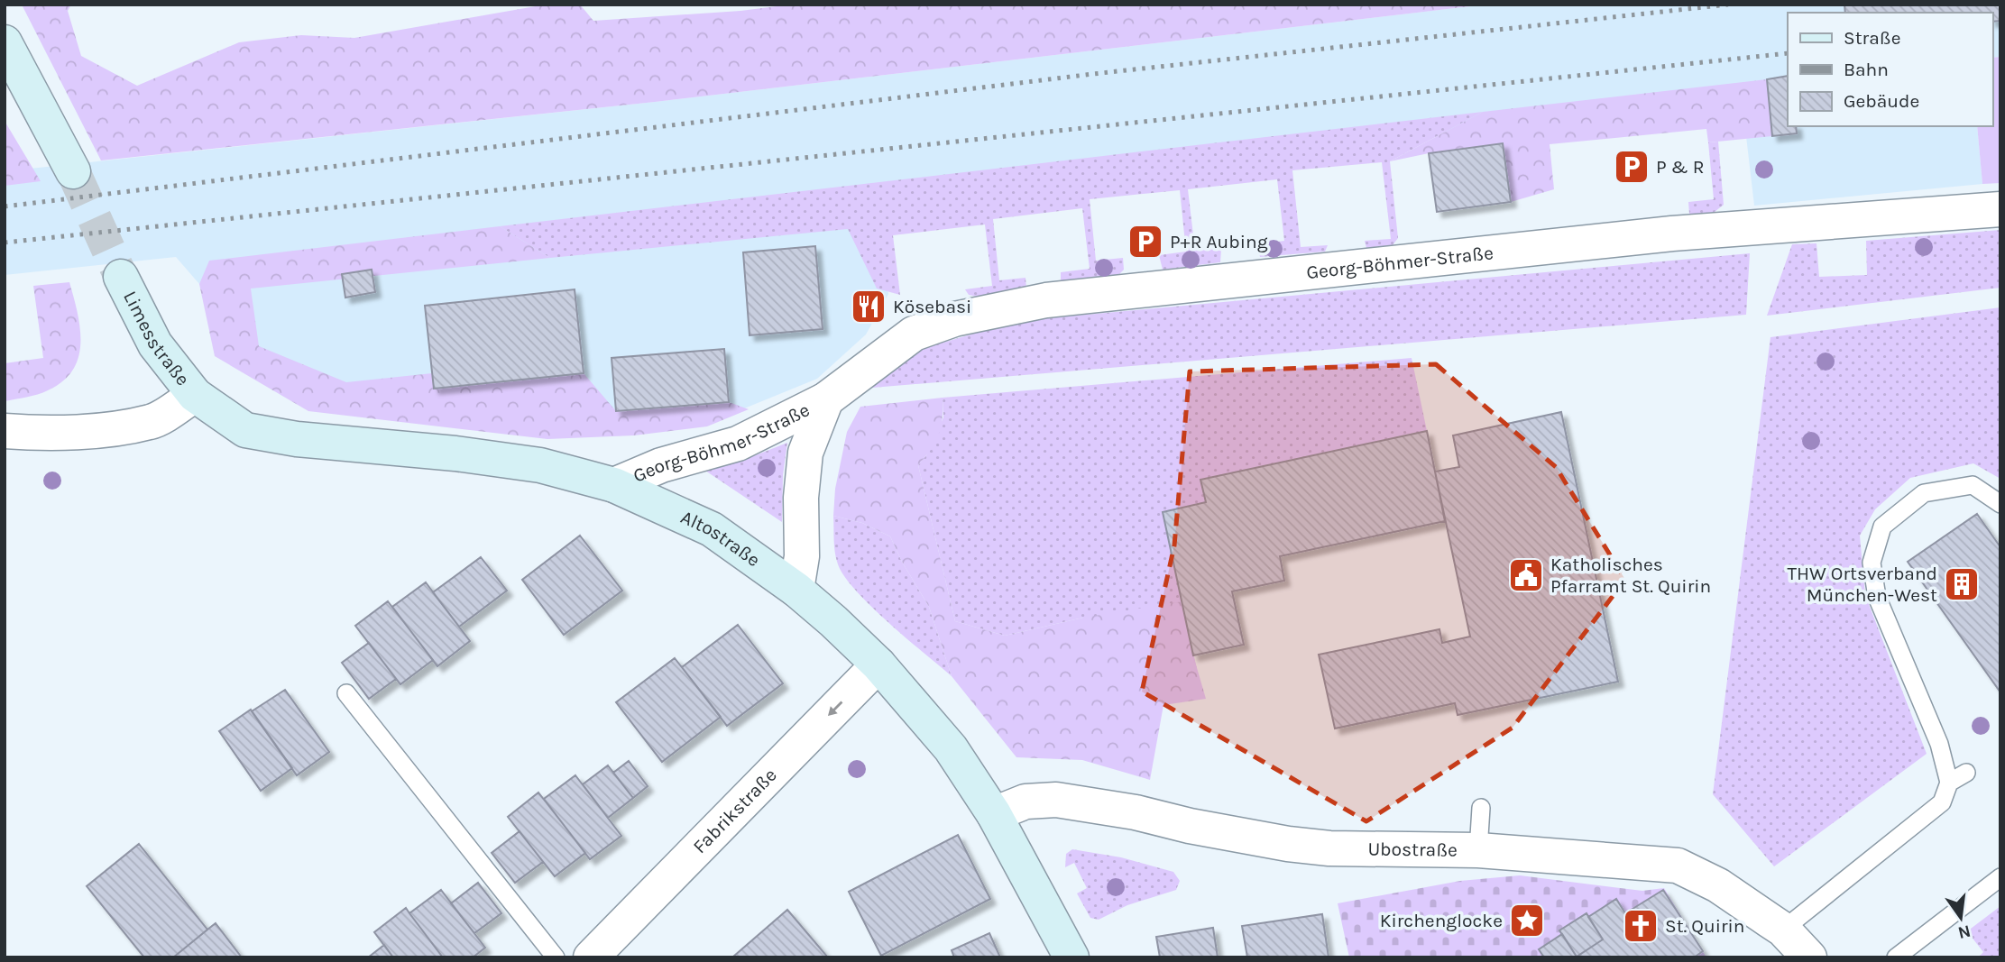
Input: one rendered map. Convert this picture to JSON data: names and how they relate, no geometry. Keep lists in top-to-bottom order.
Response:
{
  "streets": {
    "main road": ["Limesstraße", "Altostraße"],
    "street": ["Georg-Böhmer-Straße", "Fabrikstraße", "Ubostraße"]
  },
  "crossings": [
    ["Georg-Böhmer-Straße", "Altostraße"],
    ["Limesstraße", "Altostraße"],
    ["Altostraße", "Fabrikstraße"],
    ["Altostraße", "Ubostraße"]
  ],
  "one_way": ["Fabrikstraße"],
  "places": {
    "parking": ["P & R", "P+R Aubing"],
    "restaurant": ["Kösebasi"],
    "public building": ["Katholisches Pfarramt St. Quirin"],
    "building": ["THW Ortsverband München-West"],
    "place": ["Kirchenglocke"],
    "church": ["St. Quirin"]
  },
  "legend": ["Straße", "Bahn", "Gebäude"],
  "north": "bottom"
}
